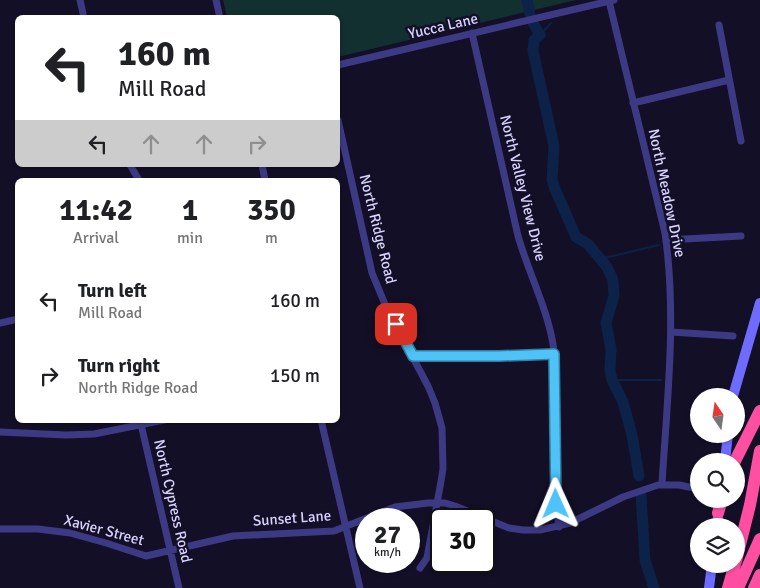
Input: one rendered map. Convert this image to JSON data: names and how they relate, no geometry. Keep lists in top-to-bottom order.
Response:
{
  "streets": {
    "street": [
      "Yucca Lane",
      "North Valley View Drive",
      "North Meadow Drive",
      "North Ridge Road",
      "North Cypress Road",
      "Sunset Lane",
      "Xavier Street"
    ]
  },
  "crossings": [
    ["Yucca Lane", "North Valley View Drive"],
    ["Yucca Lane", "North Meadow Drive"],
    ["North Valley View Drive", "Sunset Lane"],
    ["North Meadow Drive", "Sunset Lane"],
    ["North Ridge Road", "Sunset Lane"],
    ["North Cypress Road", "Sunset Lane"],
    ["North Cypress Road", "Xavier Street"],
    ["Sunset Lane", "Xavier Street"]
  ],
  "north": "top",
  "page": {
    "turn": ["160 m", "Mill Road"],
    "eta": [
      "11:42",
      "Arrival",
      "1",
      "min",
      "350",
      "m"
    ],
    "list": [
      {
        "name": "Turn left",
        "note": "Mill Road",
        "value": "160 m"
      },
      {
        "name": "Turn right",
        "note": "North Ridge Road",
        "value": "150 m"
      }
    ],
    "speed": "27 km/h",
    "limit": "30"
  }
}
